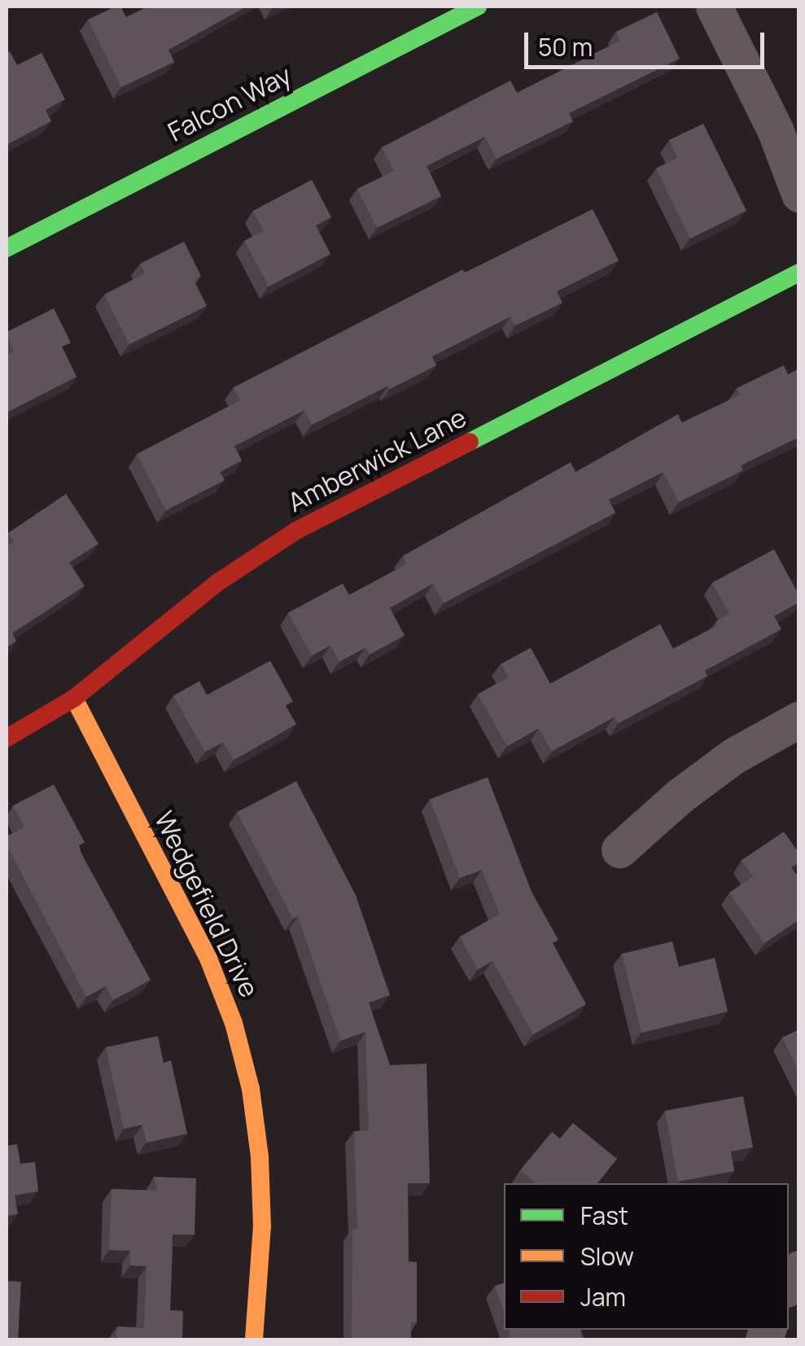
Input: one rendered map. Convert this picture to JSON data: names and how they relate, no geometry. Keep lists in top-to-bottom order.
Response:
{
  "streets": {
    "street": ["Falcon Way", "Amberwick Lane", "Wedgefield Drive"]
  },
  "crossings": [
    ["Amberwick Lane", "Wedgefield Drive"]
  ],
  "legend": ["Fast", "Slow", "Jam"],
  "scale_bar": "50 m"
}
